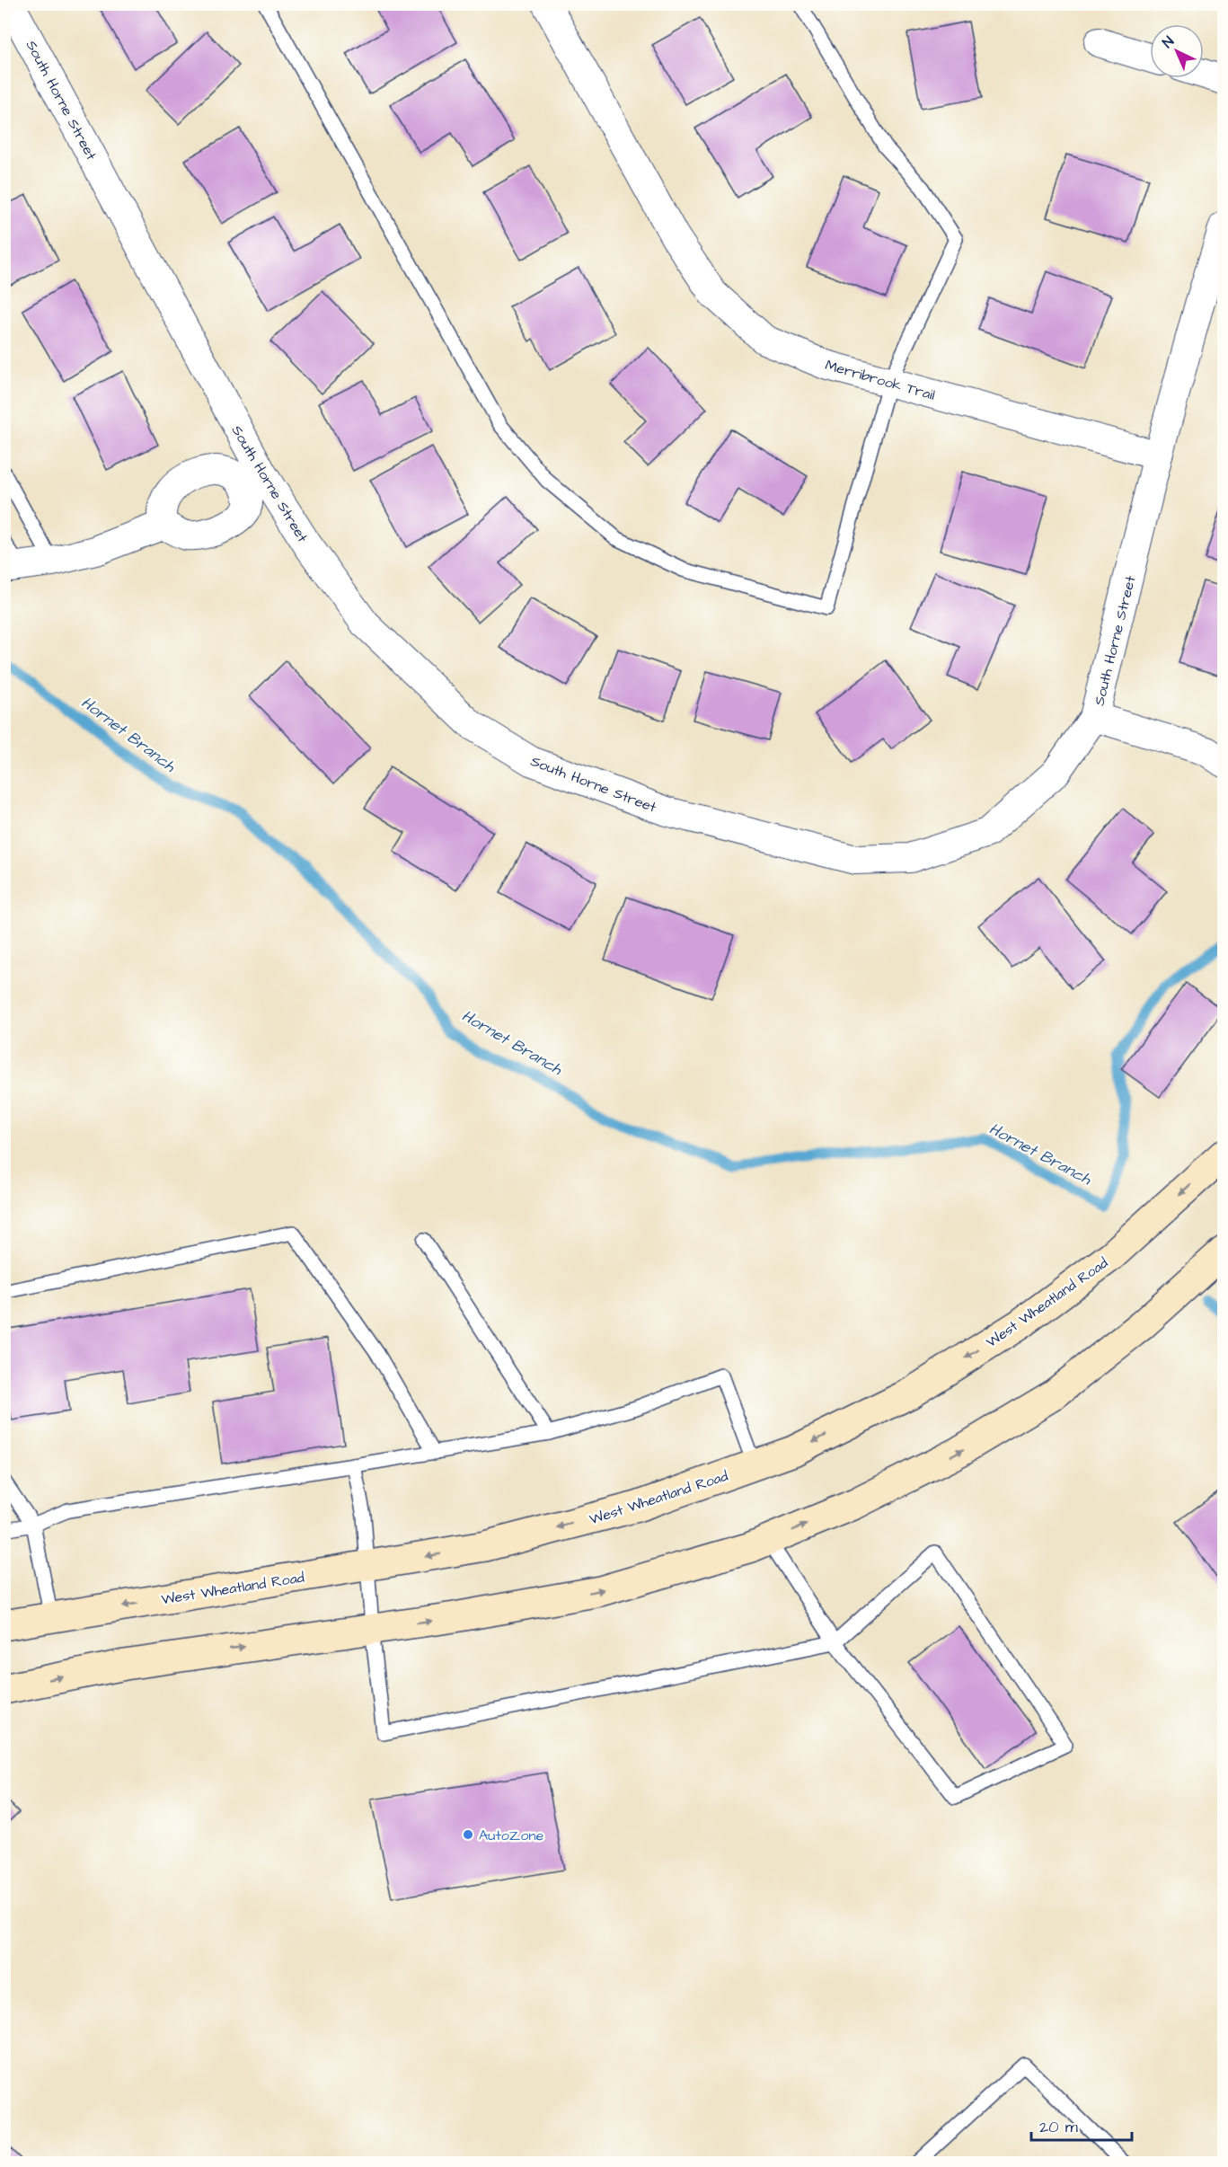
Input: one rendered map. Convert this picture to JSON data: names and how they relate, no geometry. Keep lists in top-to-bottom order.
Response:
{
  "streets": {
    "main road": ["West Wheatland Road"],
    "street": ["South Horne Street", "Merribrook Trail"]
  },
  "crossings": [
    ["South Horne Street", "Merribrook Trail"]
  ],
  "water": ["Hornet Branch"],
  "places": ["AutoZone"],
  "scale_bar": "20 m",
  "north": "top left"
}
